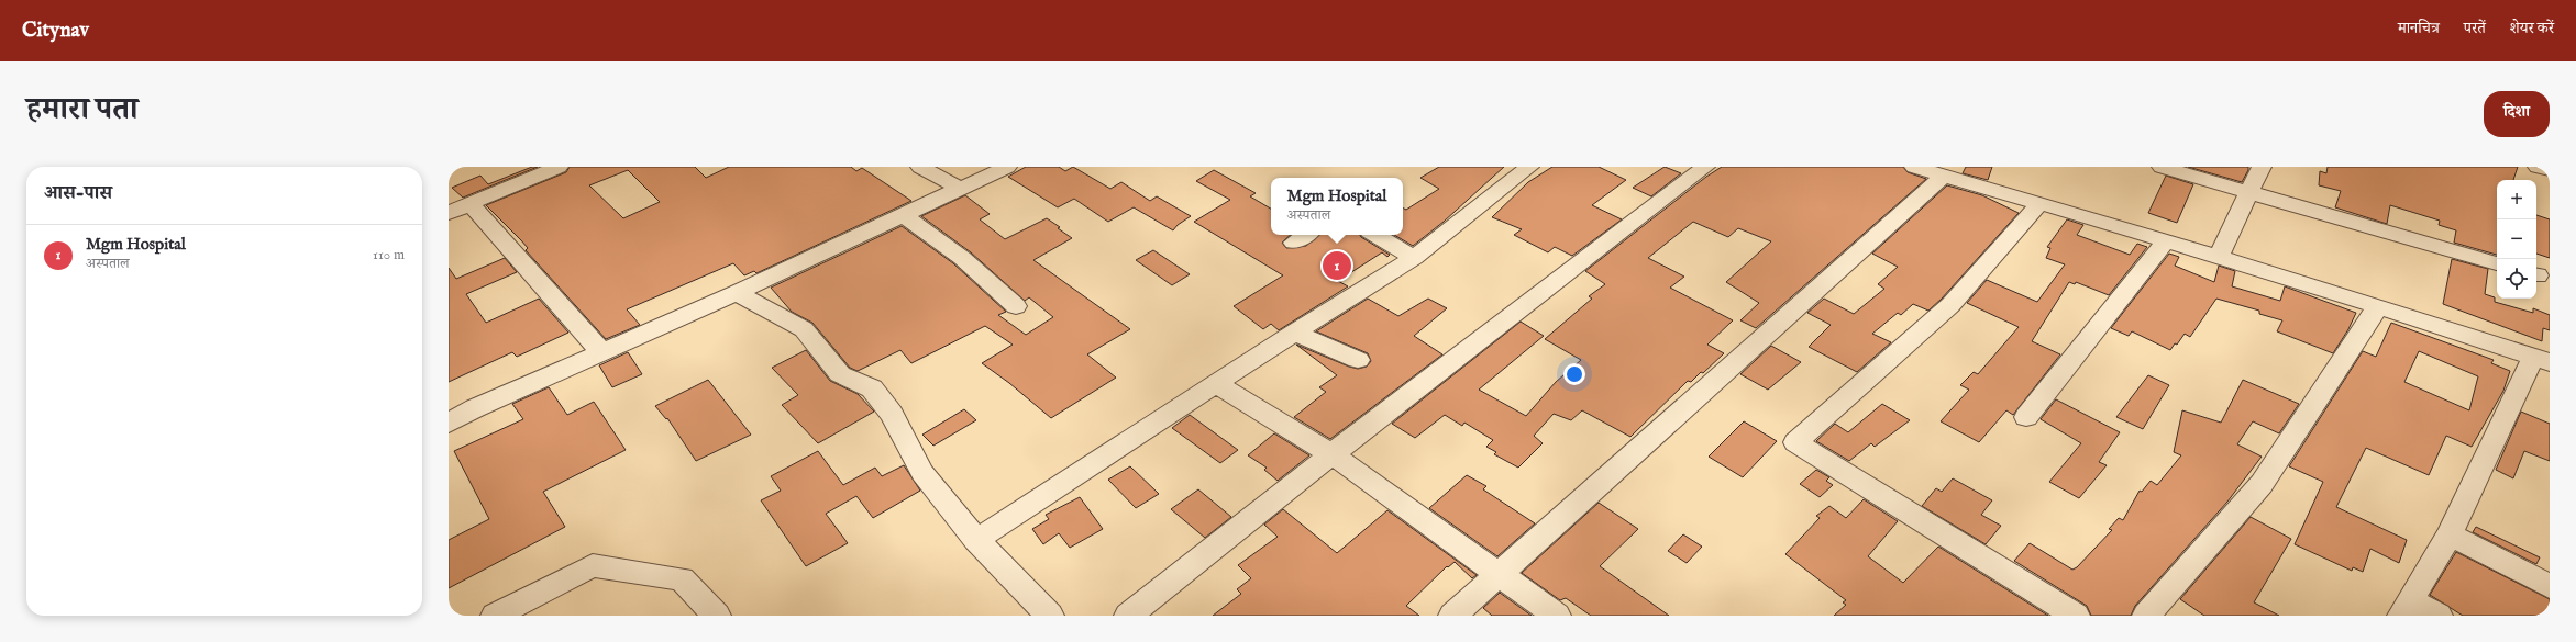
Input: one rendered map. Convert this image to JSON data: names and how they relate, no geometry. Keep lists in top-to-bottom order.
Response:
{
  "page": {
    "header": "Citynav",
    "nav": ["मानचित्र", "परतें", "शेयर करें"],
    "title": "हमारा पता",
    "buttons": "दिशा",
    "heading": "आस-पास",
    "popup": ["Mgm Hospital", "अस्पताल"],
    "map_buttons": ["+", "−"],
    "list": [
      {
        "mark": "1",
        "name": "Mgm Hospital",
        "note": "अस्पताल",
        "value": "110 m"
      }
    ],
    "pins": "1"
  }
}
